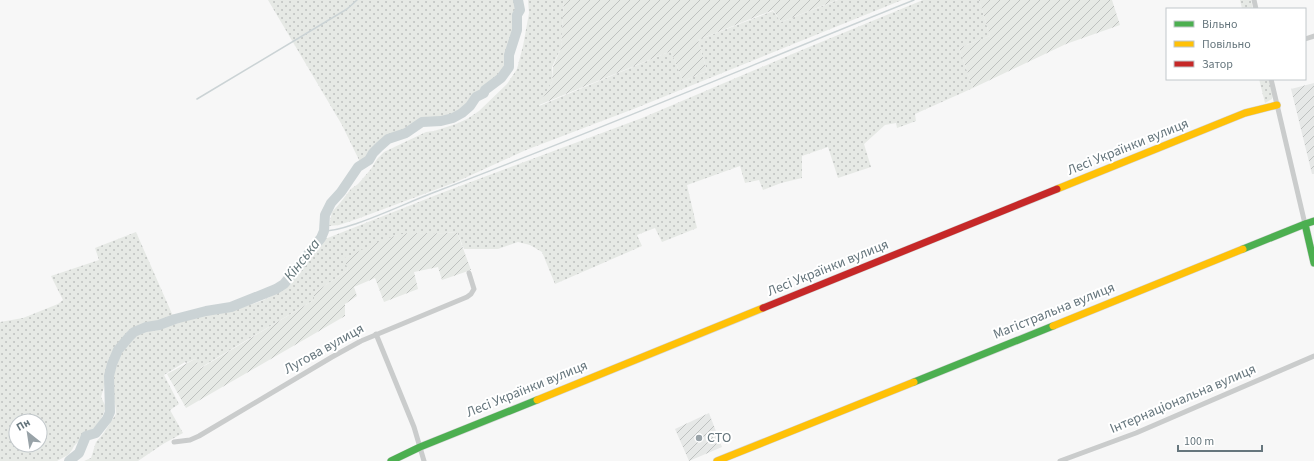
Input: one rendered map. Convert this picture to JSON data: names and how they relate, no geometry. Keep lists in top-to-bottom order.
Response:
{
  "streets": {
    "street": [
      "Лесі Українки вулиця",
      "Магістральна вулиця",
      "Лугова вулиця",
      "Інтернаціональна вулиця"
    ]
  },
  "water": ["Кінська"],
  "places": ["СТО"],
  "legend": ["Вільно", "Повільно", "Затор"],
  "scale_bar": "100 m",
  "north": "top left"
}
